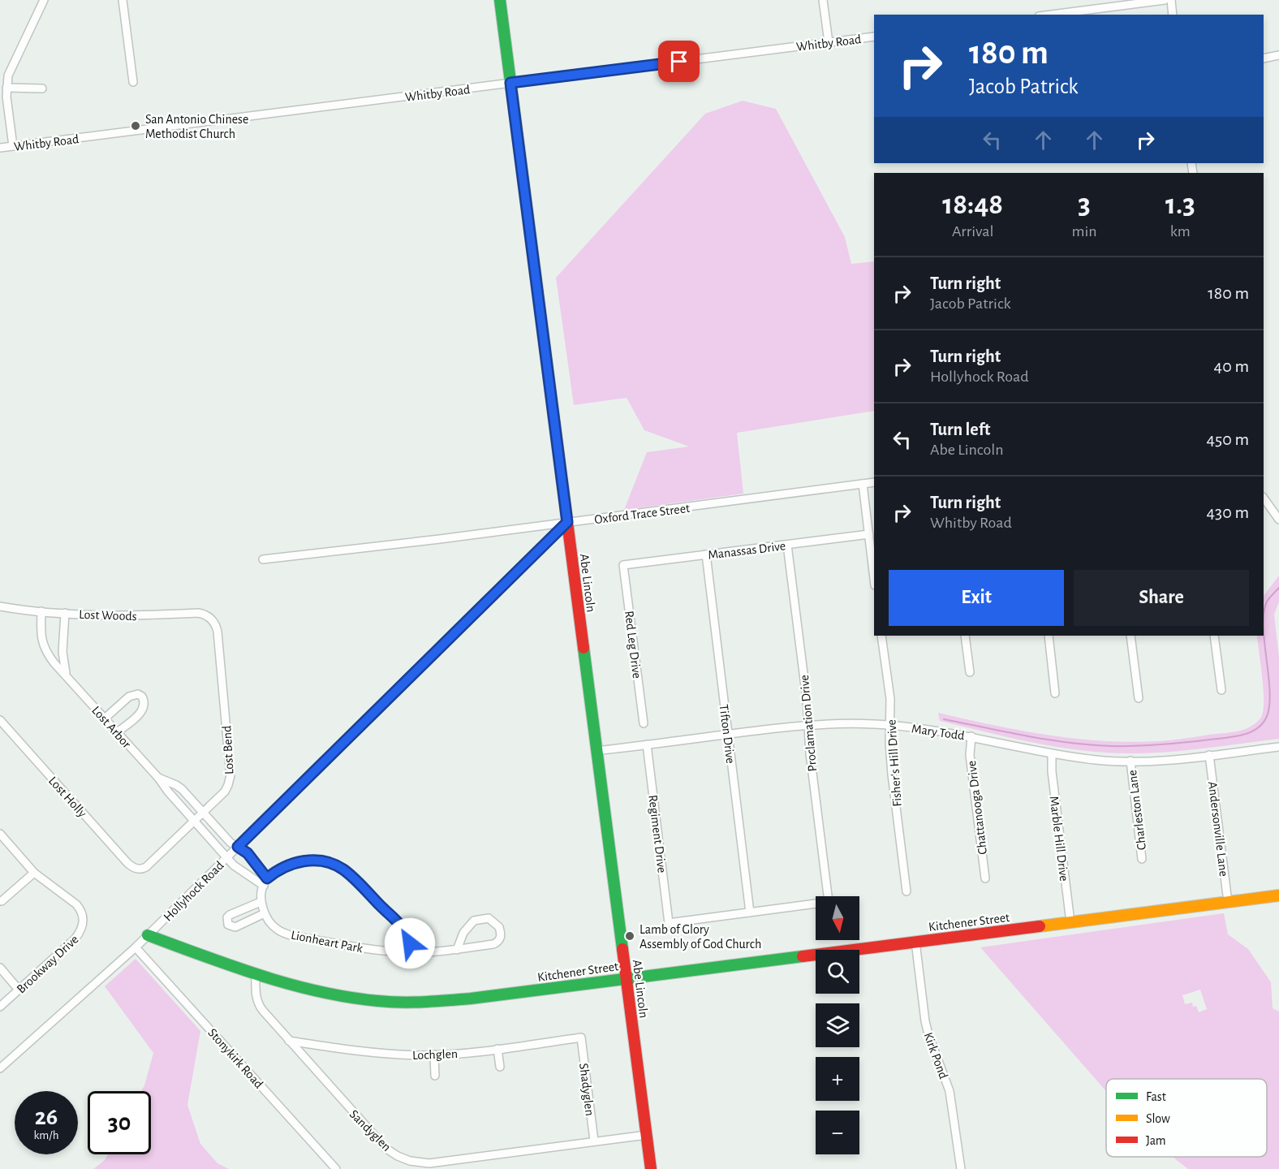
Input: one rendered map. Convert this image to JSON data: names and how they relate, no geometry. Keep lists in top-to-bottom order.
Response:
{
  "streets": {
    "street": [
      "Whitby Road",
      "Oxford Trace Street",
      "Manassas Drive",
      "Abe Lincoln",
      "Lost Woods",
      "Red Leg Drive",
      "Proclamation Drive",
      "Lost Arbor",
      "Mary Todd",
      "Tifton Drive",
      "Lost Bend",
      "Fisher's Hill Drive",
      "Lost Holly",
      "Chattanooga Drive",
      "Charleston Lane",
      "Andersonville Lane",
      "Regiment Drive",
      "Marble Hill Drive",
      "Hollyhock Road",
      "Kitchener Street",
      "Lionheart Park",
      "Brookway Drive",
      "Lochglen",
      "Kirk Pond",
      "Stonykirk Road",
      "Shadyglen",
      "Sandyglen"
    ]
  },
  "crossings": [
    ["Whitby Road", "Abe Lincoln"],
    ["Oxford Trace Street", "Abe Lincoln"],
    ["Oxford Trace Street", "Hollyhock Road"],
    ["Manassas Drive", "Red Leg Drive"],
    ["Manassas Drive", "Proclamation Drive"],
    ["Manassas Drive", "Tifton Drive"],
    ["Abe Lincoln", "Mary Todd"],
    ["Abe Lincoln", "Hollyhock Road"],
    ["Abe Lincoln", "Kitchener Street"],
    ["Abe Lincoln", "Sandyglen"],
    ["Lost Woods", "Lost Arbor"],
    ["Lost Woods", "Lost Bend"],
    ["Proclamation Drive", "Mary Todd"],
    ["Proclamation Drive", "Tifton Drive"],
    ["Proclamation Drive", "Regiment Drive"],
    ["Lost Arbor", "Lost Bend"],
    ["Lost Arbor", "Hollyhock Road"],
    ["Mary Todd", "Tifton Drive"],
    ["Mary Todd", "Fisher's Hill Drive"],
    ["Mary Todd", "Chattanooga Drive"],
    ["Mary Todd", "Charleston Lane"],
    ["Mary Todd", "Andersonville Lane"],
    ["Mary Todd", "Regiment Drive"],
    ["Mary Todd", "Marble Hill Drive"],
    ["Tifton Drive", "Regiment Drive"],
    ["Lost Bend", "Lost Holly"],
    ["Andersonville Lane", "Kitchener Street"],
    ["Marble Hill Drive", "Kitchener Street"],
    ["Hollyhock Road", "Kitchener Street"],
    ["Hollyhock Road", "Stonykirk Road"],
    ["Kitchener Street", "Kirk Pond"],
    ["Kitchener Street", "Sandyglen"],
    ["Lochglen", "Shadyglen"],
    ["Lochglen", "Sandyglen"],
    ["Shadyglen", "Sandyglen"]
  ],
  "places": ["San Antonio Chinese Methodist Church", "Lamb of Glory Assembly of God Church"],
  "legend": ["Fast", "Slow", "Jam"],
  "north": "bottom",
  "page": {
    "turn": ["180 m", "Jacob Patrick"],
    "eta": [
      "18:48",
      "Arrival",
      "3",
      "min",
      "1.3",
      "km"
    ],
    "list": [
      {
        "name": "Turn right",
        "note": "Jacob Patrick",
        "value": "180 m"
      },
      {
        "name": "Turn right",
        "note": "Hollyhock Road",
        "value": "40 m"
      },
      {
        "name": "Turn left",
        "note": "Abe Lincoln",
        "value": "450 m"
      },
      {
        "name": "Turn right",
        "note": "Whitby Road",
        "value": "430 m"
      }
    ],
    "buttons": ["Exit", "Share"],
    "map_buttons": ["+", "−"],
    "speed": "26 km/h",
    "limit": "30"
  }
}
